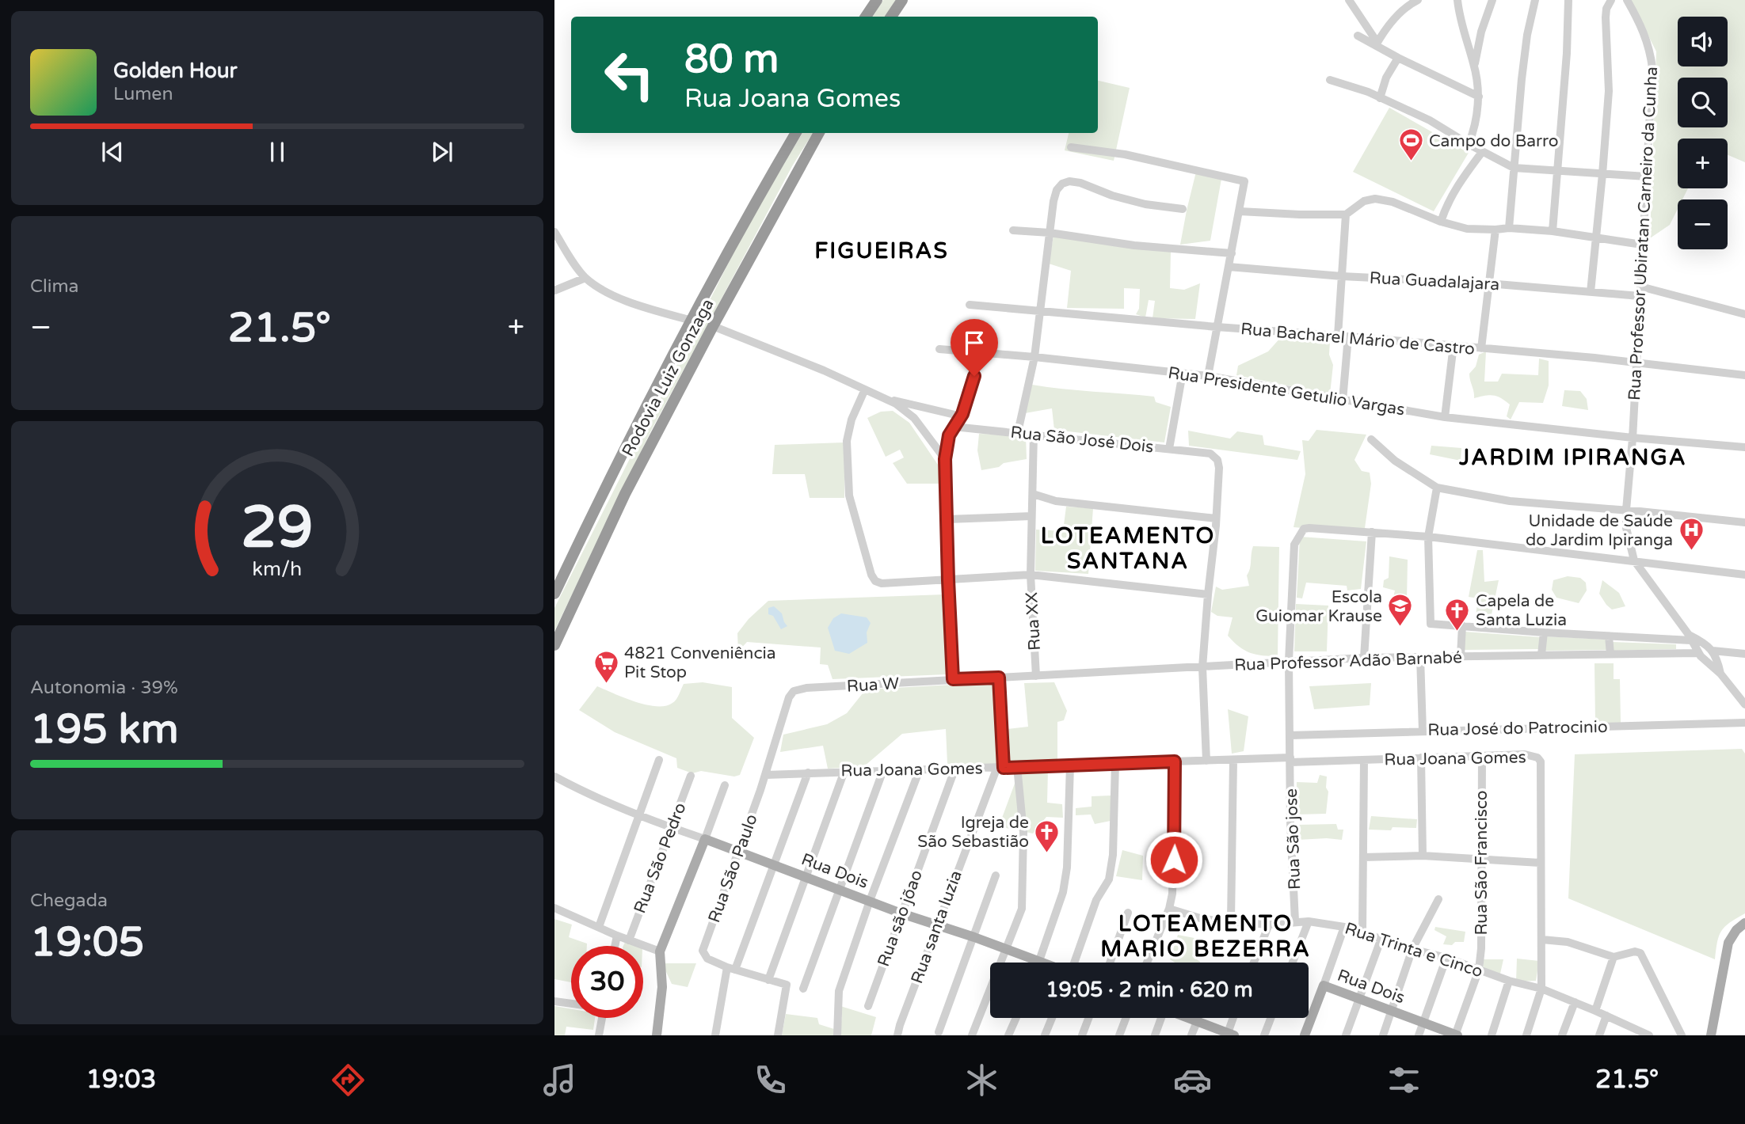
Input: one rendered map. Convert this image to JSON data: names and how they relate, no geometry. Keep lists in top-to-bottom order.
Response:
{
  "streets": {
    "highway": ["Rodovia Luiz Gonzaga"],
    "main road": ["Rua Dois"],
    "street": [
      "Rua Professor Ubiratan Carneiro da Cunha",
      "Rua Guadalajara",
      "Rua Bacharel Mário de Castro",
      "Rua Presidente Getulio Vargas",
      "Rua São José Dois",
      "Rua XX",
      "Rua Professor Adão Barnabé",
      "Rua W",
      "Rua José do Patrocinio",
      "Rua Joana Gomes",
      "Rua São jose",
      "Rua São Pedro",
      "Rua São Francisco",
      "Rua São Paulo",
      "Rua são jõao",
      "Rua santa luzia",
      "Rua Trinta e Cinco"
    ]
  },
  "crossings": [
    ["Rua Professor Ubiratan Carneiro da Cunha", "Rua Guadalajara"],
    ["Rua Professor Ubiratan Carneiro da Cunha", "Rua Bacharel Mário de Castro"],
    ["Rua Professor Ubiratan Carneiro da Cunha", "Rua Presidente Getulio Vargas"],
    ["Rua São José Dois", "Rua XX"],
    ["Rua XX", "Rua Professor Adão Barnabé"],
    ["Rua Professor Adão Barnabé", "Rua W"],
    ["Rua Professor Adão Barnabé", "Rua São jose"],
    ["Rua W", "Rua São Paulo"],
    ["Rua José do Patrocinio", "Rua São jose"],
    ["Rua Joana Gomes", "Rua São jose"],
    ["Rua Joana Gomes", "Rua São Francisco"],
    ["Rua Joana Gomes", "Rua São Paulo"],
    ["Rua Joana Gomes", "Rua são jõao"],
    ["Rua Joana Gomes", "Rua santa luzia"],
    ["Rua Joana Gomes", "Rua Trinta e Cinco"],
    ["Rua São jose", "Rua Trinta e Cinco"],
    ["Rua São Pedro", "Rua Dois"],
    ["Rua São Francisco", "Rua Dois"],
    ["Rua São Francisco", "Rua Trinta e Cinco"],
    ["Rua São Paulo", "Rua Dois"],
    ["Rua Dois", "Rua são jõao"],
    ["Rua Dois", "Rua santa luzia"]
  ],
  "districts": [
    "FIGUEIRAS",
    "JARDIM IPIRANGA",
    "LOTEAMENTO SANTANA",
    "LOTEAMENTO MARIO BEZERRA"
  ],
  "places": {
    "sports": ["Campo do Barro"],
    "hospital": ["Unidade de Saúde do Jardim Ipiranga"],
    "school or university": ["Escola Guiomar Krause"],
    "church": ["Capela de Santa Luzia", "Igreja de São Sebastião"],
    "supermarket": ["4821 Conveniência Pit Stop"]
  },
  "page": {
    "map_buttons": ["+", "−"],
    "turn": ["80 m", "Rua Joana Gomes"],
    "song": ["Golden Hour", "Lumen"],
    "tile": [
      "Clima",
      ["Autonomia · 39%", "195 km"],
      ["Chegada", "19:05"]
    ],
    "heat": ["−", "21.5°", "+"],
    "limit": "30",
    "trip": "19:05 · 2 min · 620 m",
    "tabs": ["19:03", "21.5°"],
    "gauge": ["29", "km/h"]
  }
}
